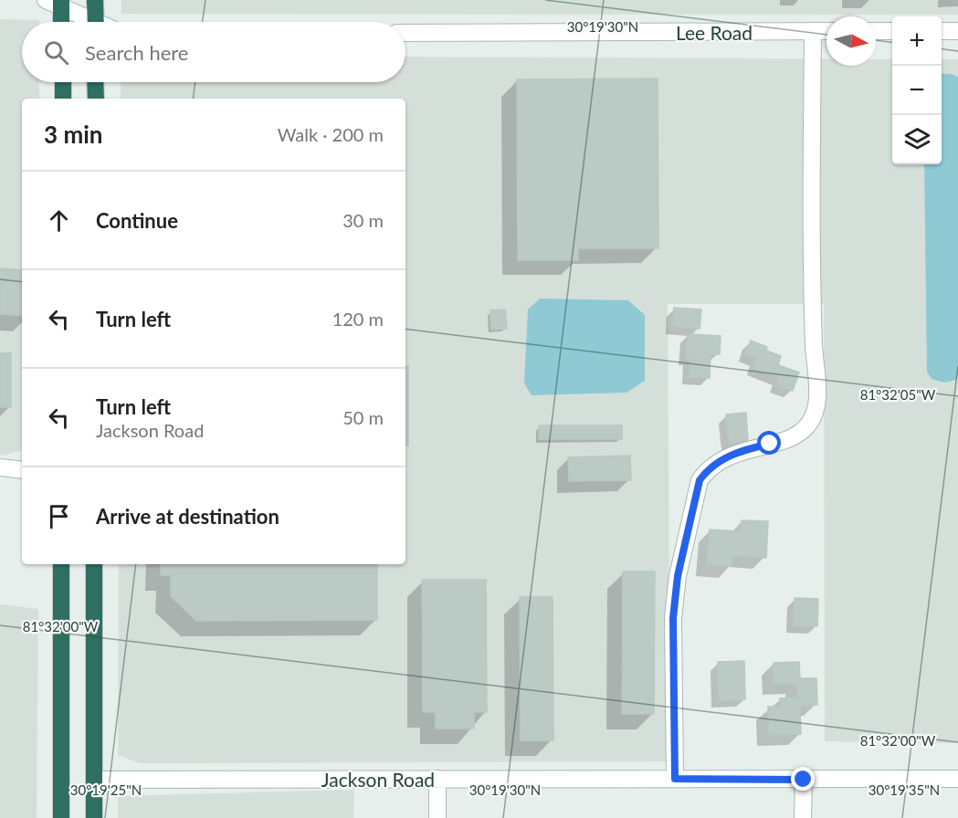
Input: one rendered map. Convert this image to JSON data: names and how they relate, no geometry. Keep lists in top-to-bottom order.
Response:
{
  "streets": {
    "street": ["Lee Road", "Jackson Road"]
  },
  "north": "right",
  "page": {
    "map_buttons": ["+", "−"],
    "search": "Search here",
    "heading": ["3 min", "Walk · 200 m"],
    "list": [
      ["Continue", "30 m"],
      ["Turn left", "120 m"],
      ["Turn left", "Jackson Road", "50 m"],
      "Arrive at destination"
    ]
  },
  "coordinates": [
    "30°19'30\"N",
    "81°32'05\"W",
    "81°32'00\"W",
    "30°19'25\"N",
    "30°19'35\"N"
  ]
}
